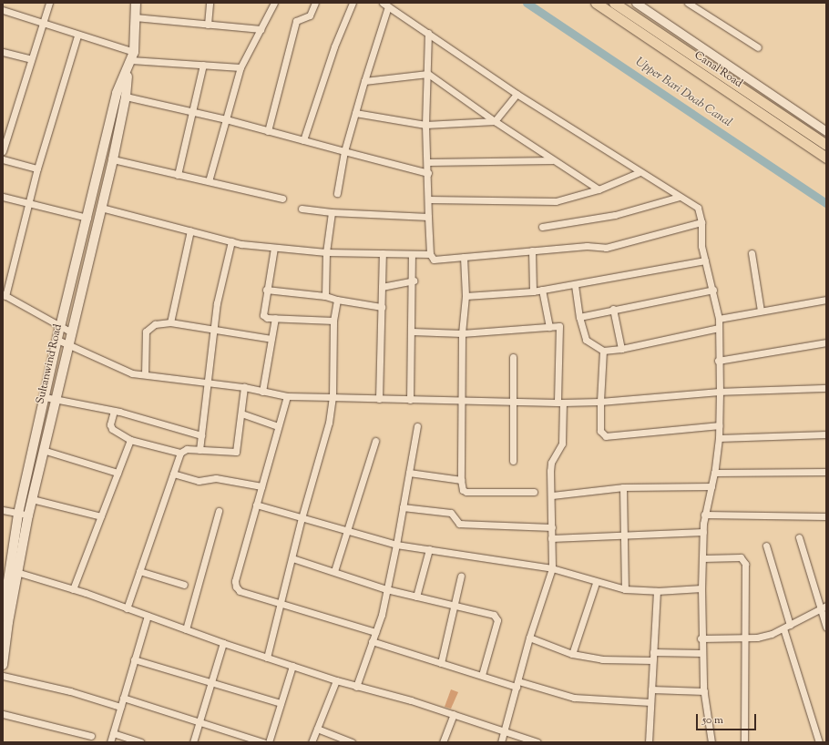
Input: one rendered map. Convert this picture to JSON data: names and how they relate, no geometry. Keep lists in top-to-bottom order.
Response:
{
  "streets": {
    "main road": ["Canal Road", "Sultanwind Road"]
  },
  "water": ["Upper Bari Doab Canal"],
  "scale_bar": "50 m"
}
